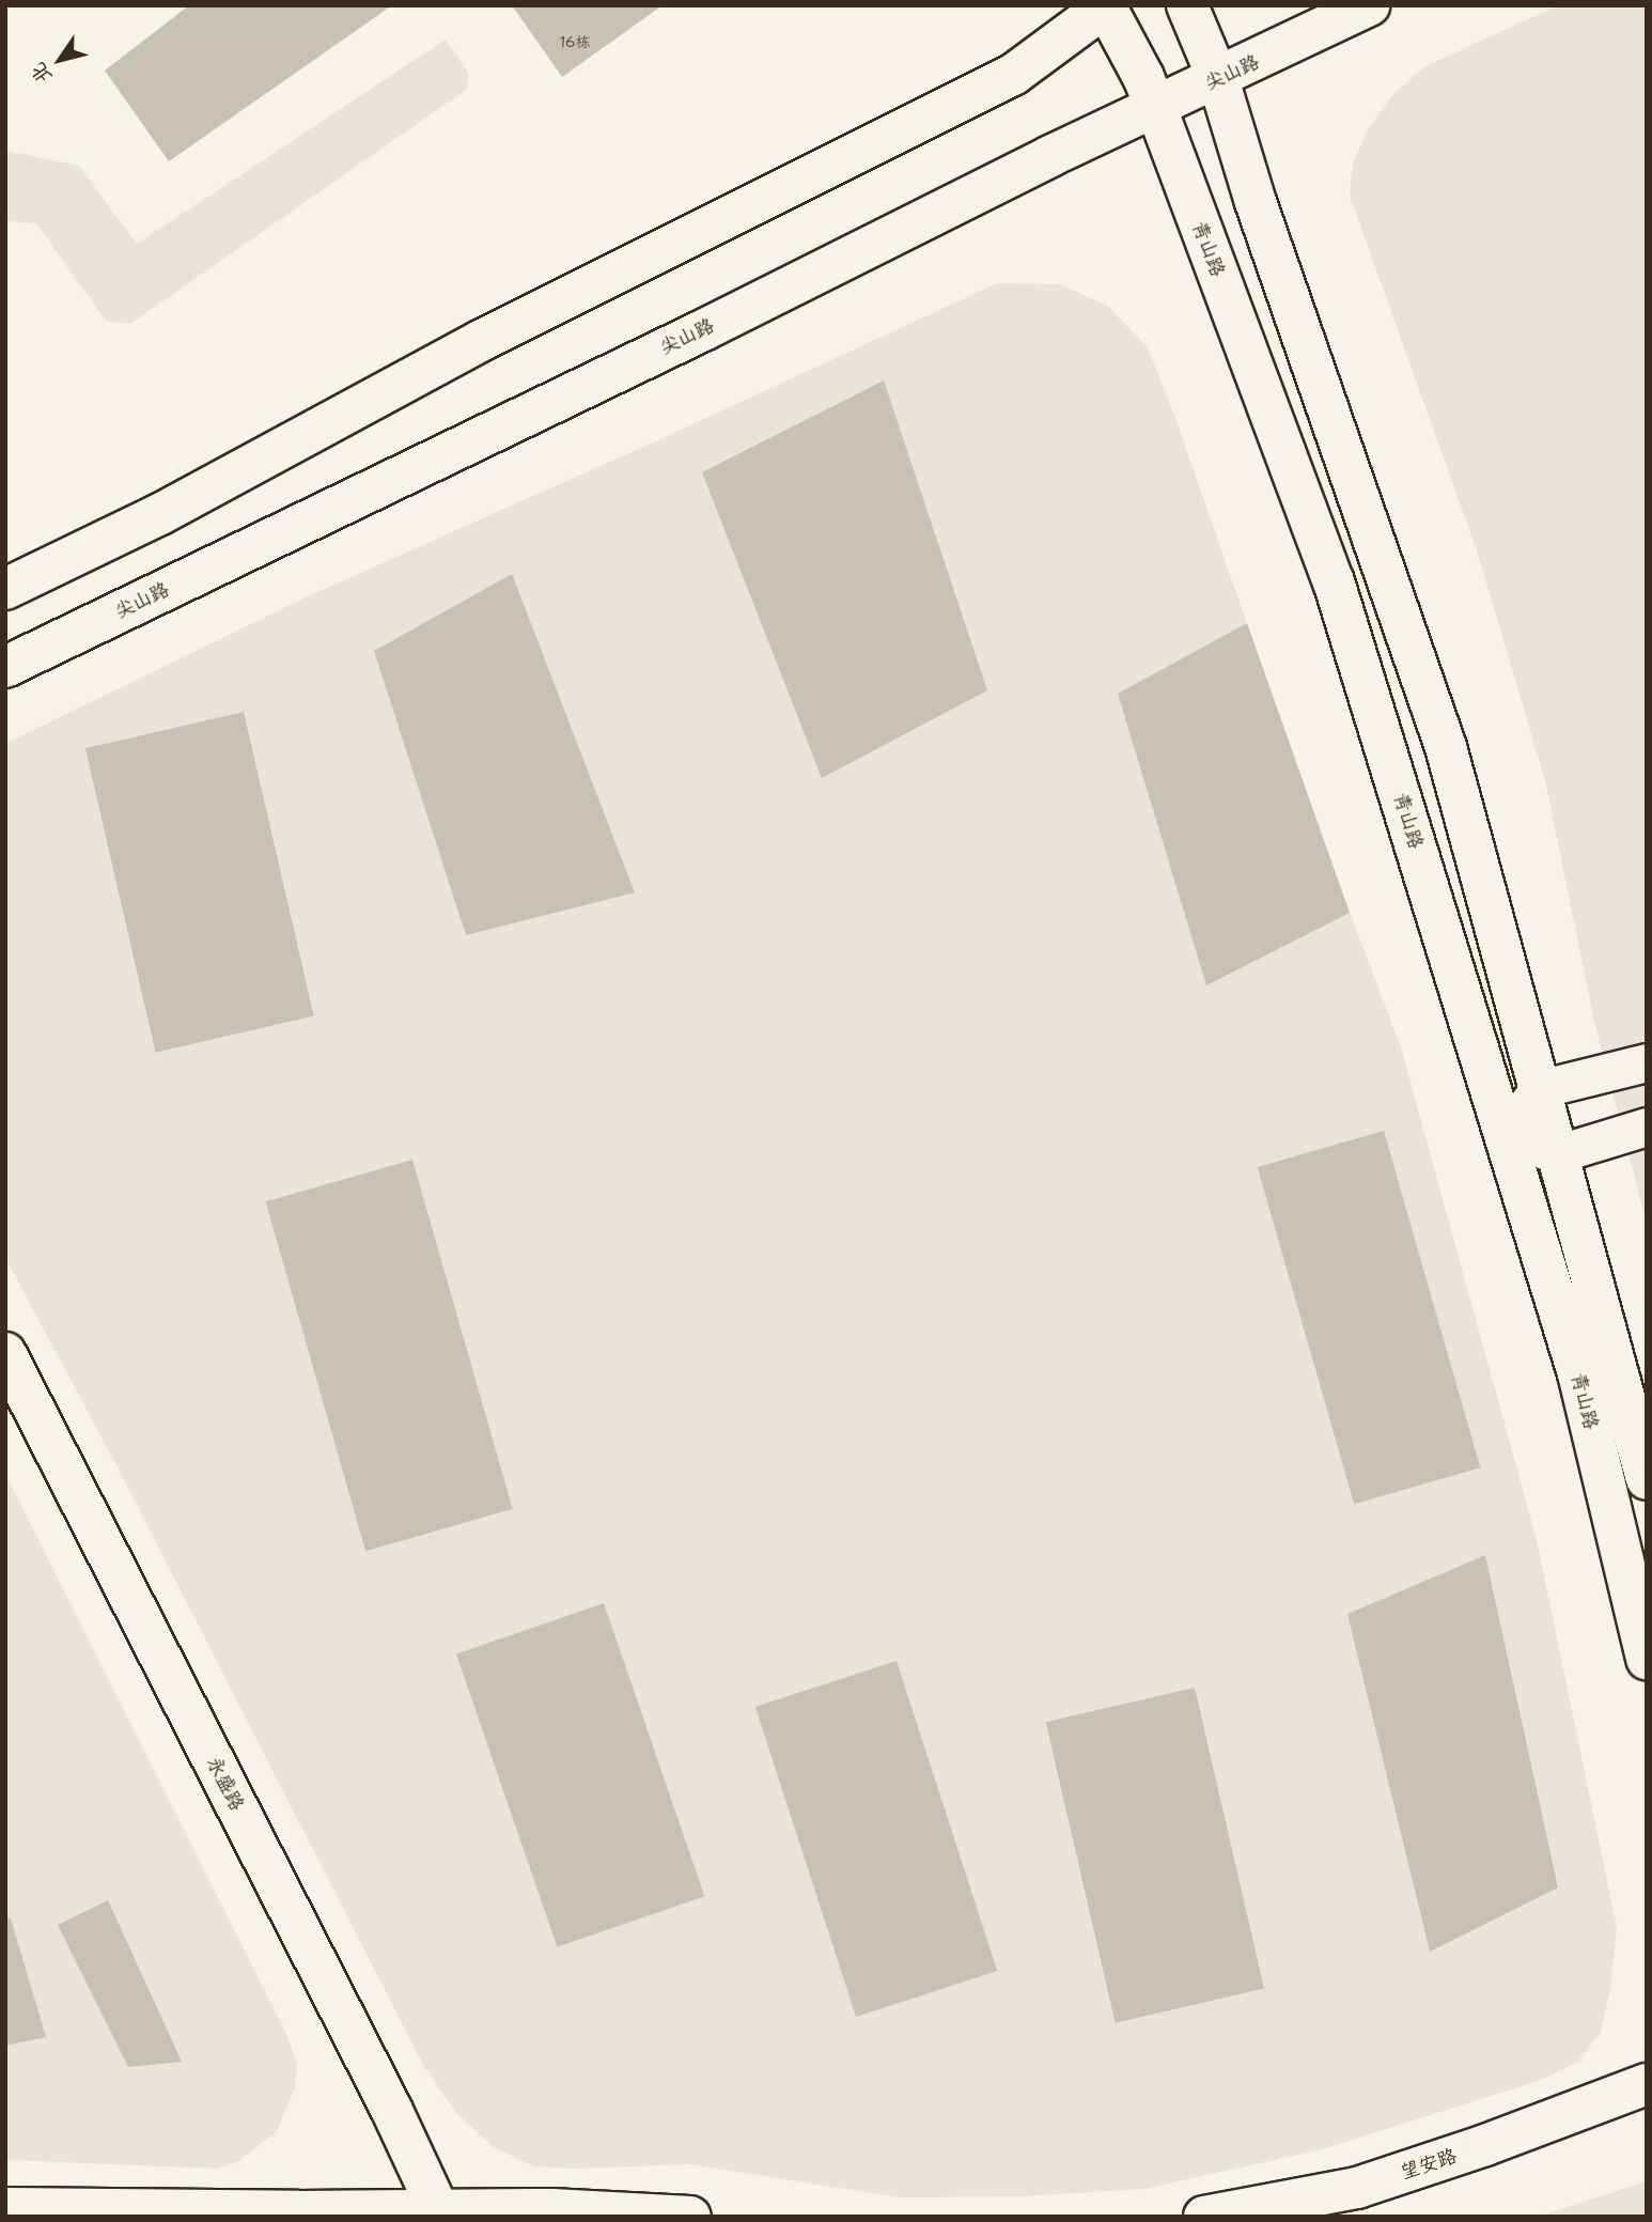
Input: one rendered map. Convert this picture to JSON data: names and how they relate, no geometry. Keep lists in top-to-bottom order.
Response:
{
  "streets": {
    "main road": [
      "尖山路",
      "青山路",
      "永盛路",
      "望安路"
    ]
  },
  "crossings": [
    ["尖山路", "青山路"]
  ],
  "house_numbers": ["16栋"],
  "north": "bottom left"
}
